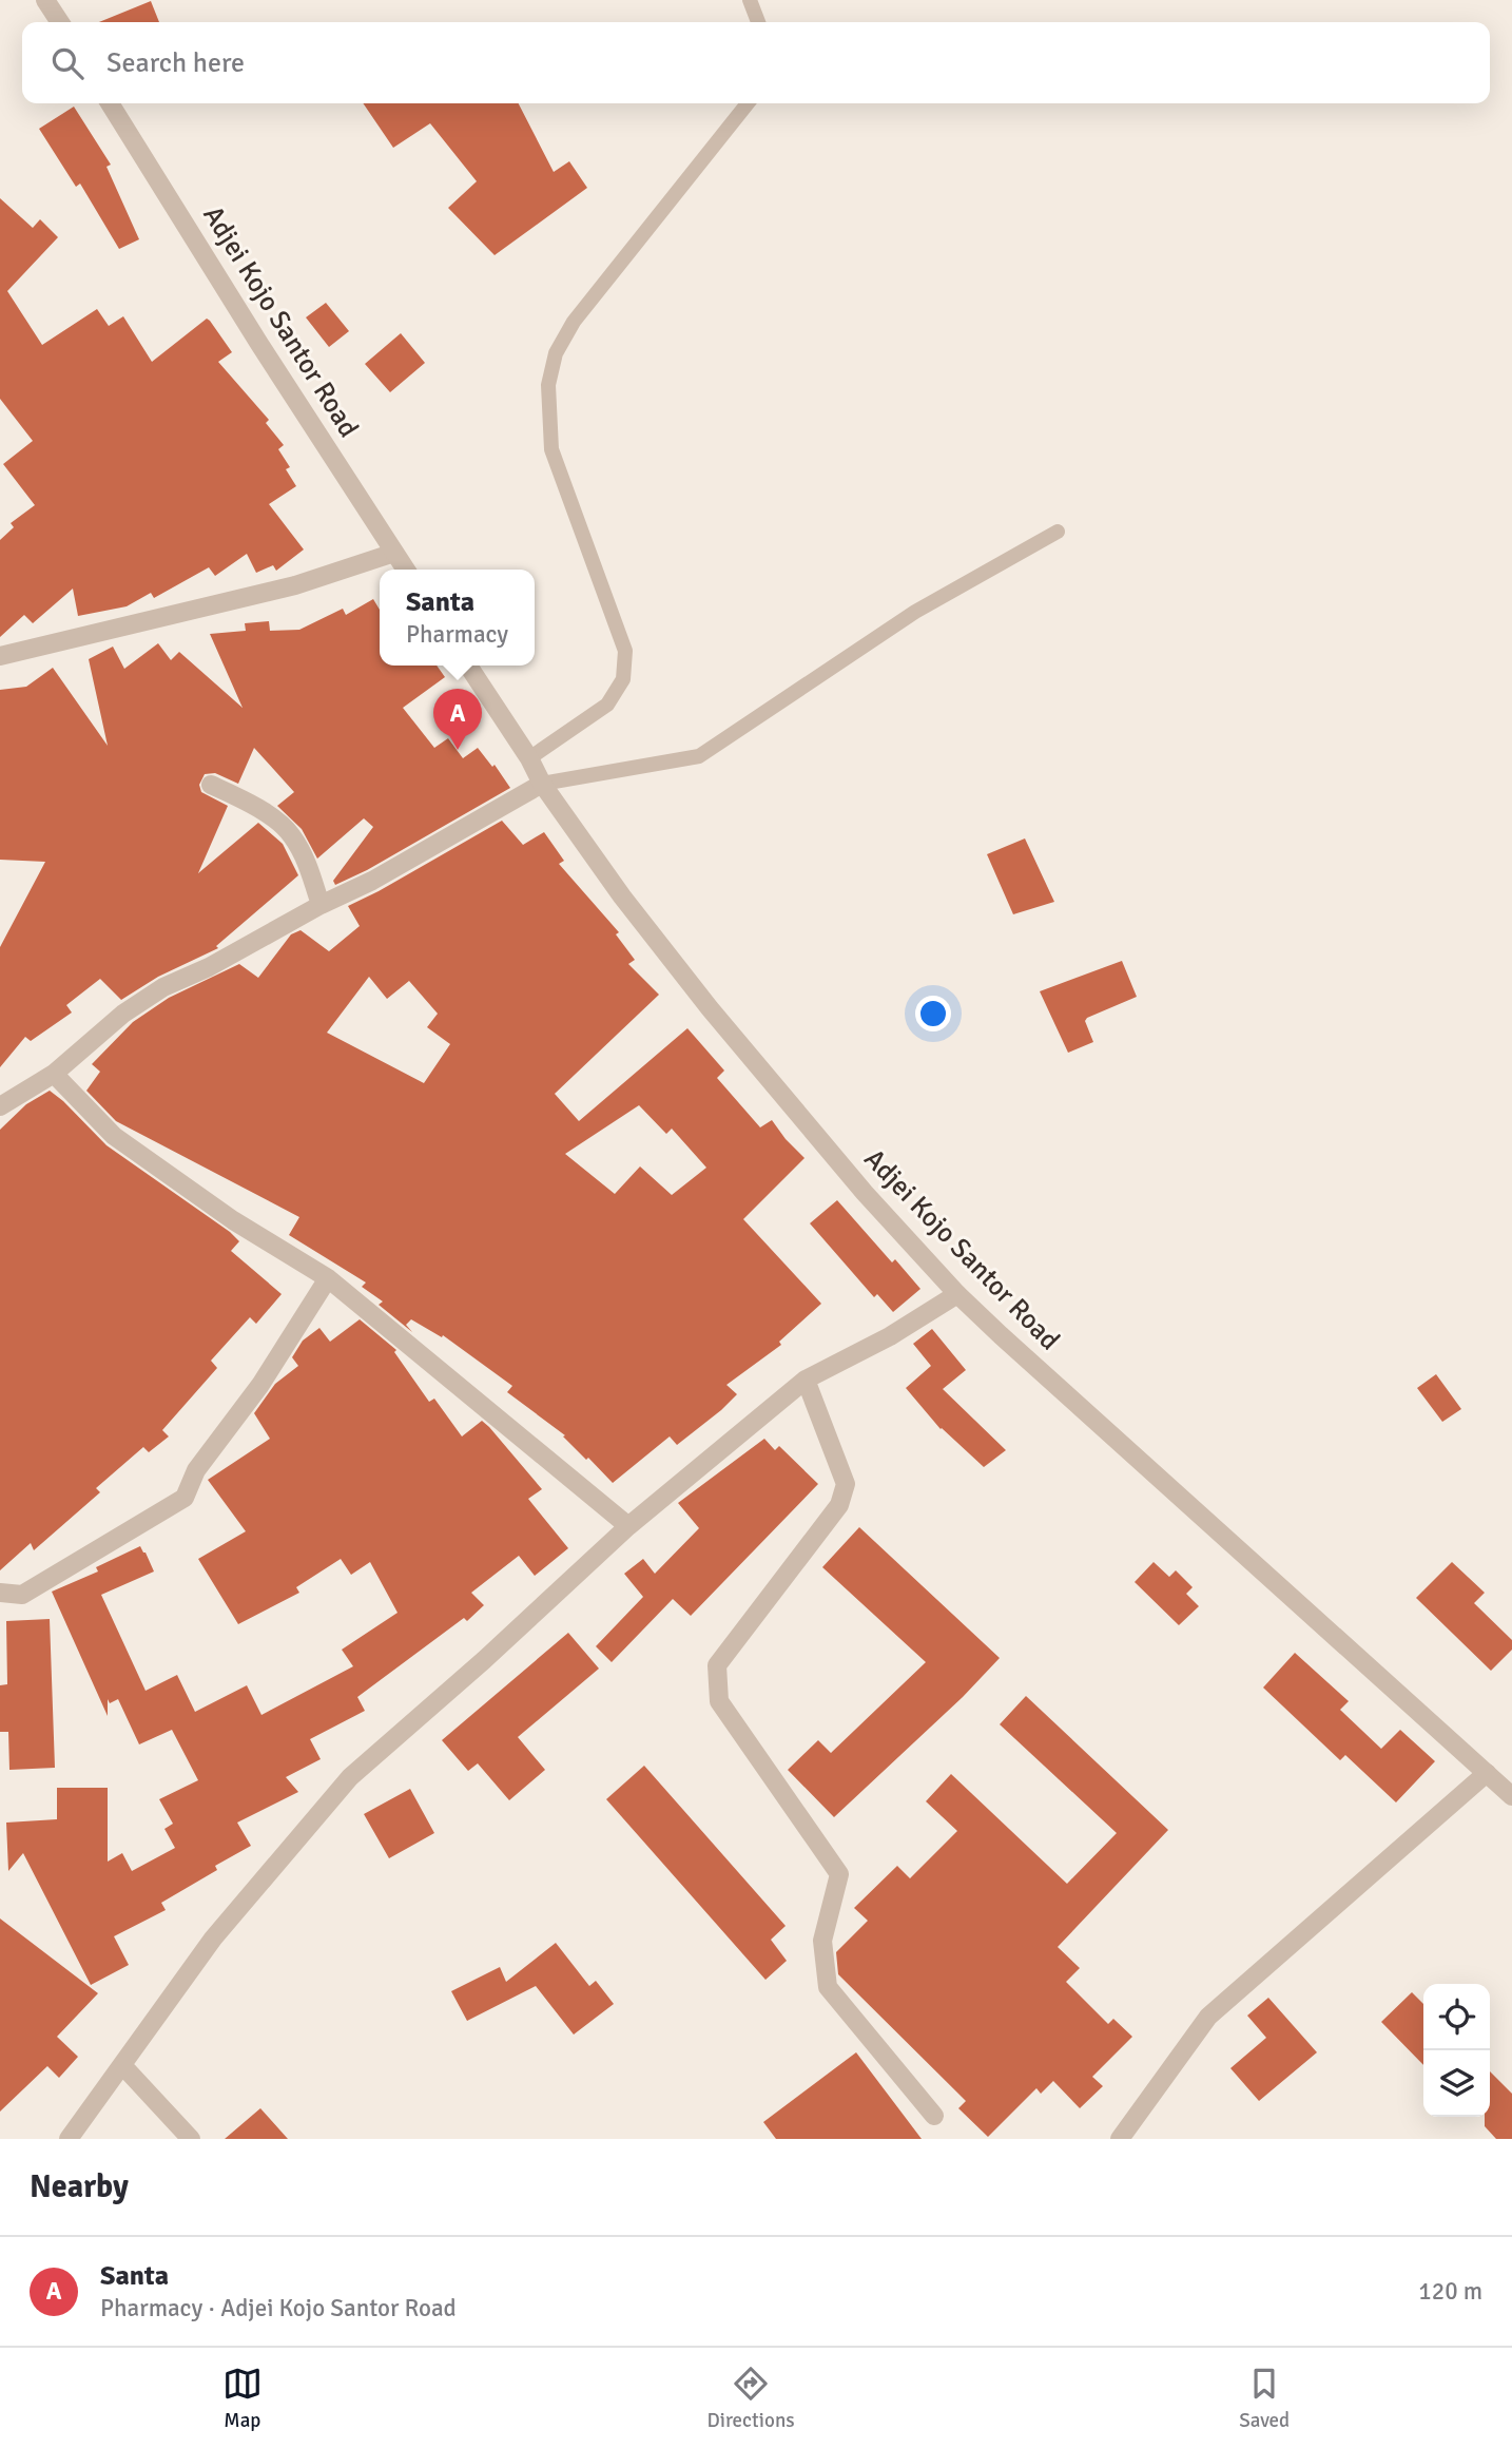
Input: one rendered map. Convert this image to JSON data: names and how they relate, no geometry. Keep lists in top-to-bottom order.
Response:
{
  "streets": {
    "street": ["Adjei Kojo Santor Road"]
  },
  "page": {
    "search": "Search here",
    "popup": ["Santa", "Pharmacy"],
    "pins": "A",
    "heading": "Nearby",
    "list": [
      {
        "mark": "A",
        "name": "Santa",
        "note": "Pharmacy · Adjei Kojo Santor Road",
        "value": "120 m"
      }
    ],
    "nav": ["Map", "Directions", "Saved"]
  }
}
